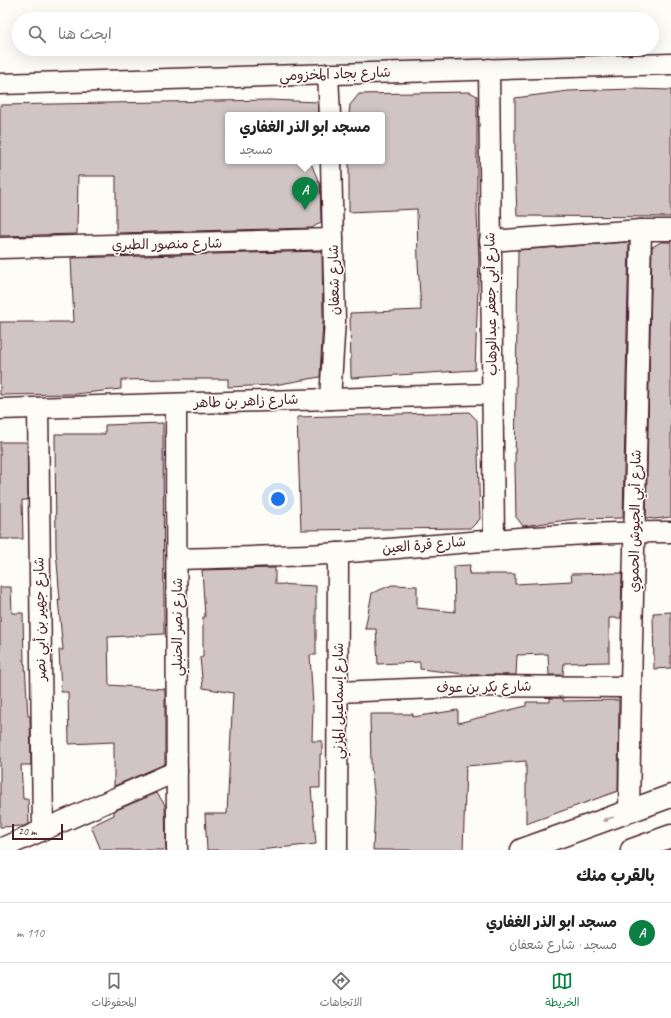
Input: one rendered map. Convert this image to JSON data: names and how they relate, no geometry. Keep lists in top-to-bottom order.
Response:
{
  "streets": {
    "street": [
      "شارع بجاد المخزومي",
      "شارع منصور الطبري",
      "شارع شعفان",
      "شارع أبي جعفر عبدالوهاب",
      "شارع زاهر بن طاهر",
      "شارع أبي الجيوش الحموي",
      "شارع قرة العين",
      "شارع جهير بن أبي نصر",
      "شارع نصر الحنبلي",
      "شارع بكر بن عوف",
      "شارع إسماعيل المزني"
    ]
  },
  "crossings": [
    ["شارع بجاد المخزومي", "شارع أبي جعفر عبدالوهاب"],
    ["شارع منصور الطبري", "شارع شعفان"],
    ["شارع شعفان", "شارع زاهر بن طاهر"],
    ["شارع أبي جعفر عبدالوهاب", "شارع زاهر بن طاهر"],
    ["شارع أبي جعفر عبدالوهاب", "شارع قرة العين"],
    ["شارع زاهر بن طاهر", "شارع جهير بن أبي نصر"],
    ["شارع زاهر بن طاهر", "شارع نصر الحنبلي"],
    ["شارع أبي الجيوش الحموي", "شارع قرة العين"],
    ["شارع أبي الجيوش الحموي", "شارع بكر بن عوف"],
    ["شارع قرة العين", "شارع نصر الحنبلي"],
    ["شارع قرة العين", "شارع إسماعيل المزني"],
    ["شارع بكر بن عوف", "شارع إسماعيل المزني"]
  ],
  "scale_bar": "20 m",
  "page": {
    "search": "ابحث هنا",
    "popup": ["مسجد ابو الذر الغفاري", "مسجد"],
    "pins": "A",
    "scale": "20 m",
    "heading": "بالقرب منك",
    "list": [
      {
        "mark": "A",
        "name": "مسجد ابو الذر الغفاري",
        "note": "مسجد · شارع شعفان",
        "value": "110 m"
      }
    ],
    "nav": ["الخريطة", "الاتجاهات", "المحفوظات"]
  }
}
